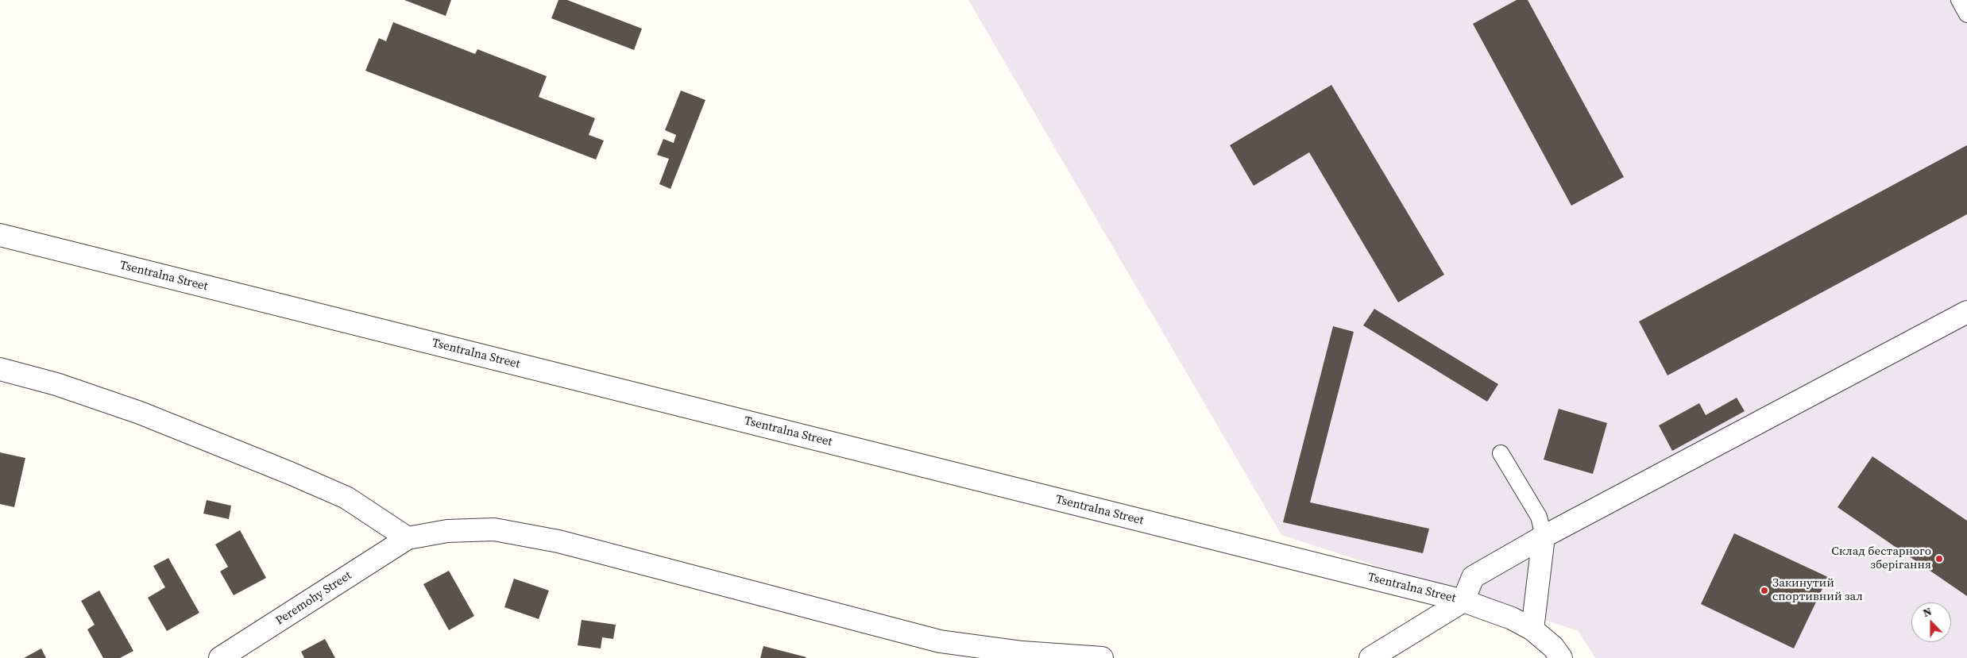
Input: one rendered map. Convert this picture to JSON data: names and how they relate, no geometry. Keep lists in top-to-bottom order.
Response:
{
  "streets": {
    "street": ["Tsentralna Street", "Peremohy Street"]
  },
  "places": ["Склад бестарного зберігання", "Закинутий спортивний зал"],
  "north": "top"
}
